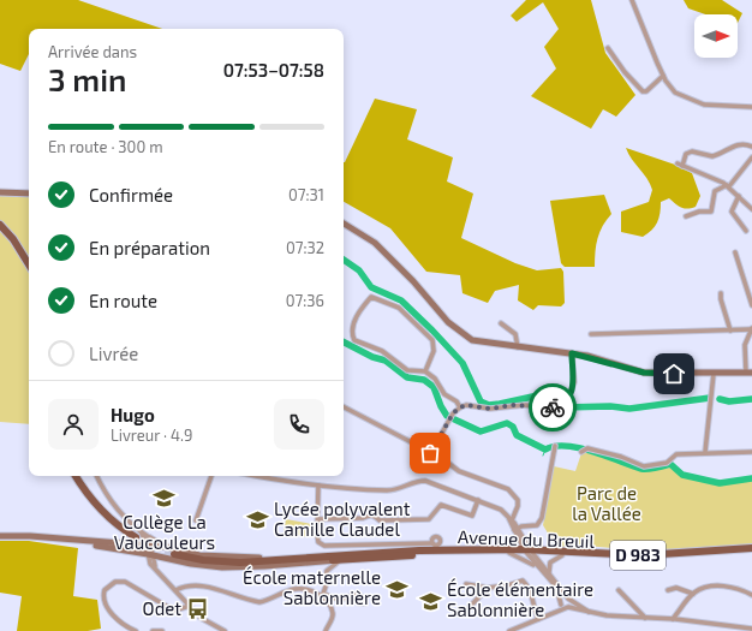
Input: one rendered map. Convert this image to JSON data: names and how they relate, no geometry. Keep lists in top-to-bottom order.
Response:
{
  "streets": {
    "main road": ["Avenue du Breuil", "D 983"]
  },
  "crossings": [
    ["Avenue du Breuil", "D 983"]
  ],
  "parks": ["Parc de la Vallée"],
  "places": {
    "school or university": [
      "Collège La Vaucouleurs",
      "Lycée polyvalent Camille Claudel",
      "École maternelle Sablonnière",
      "École élémentaire Sablonnière"
    ],
    "bus stop": ["Odet"]
  },
  "north": "right",
  "page": {
    "heading": ["3 min", "Arrivée dans", "07:53–07:58"],
    "panel": ["Hugo", "Livreur · 4.9"],
    "bar": "En route · 300 m",
    "list": [
      ["Confirmée", "07:31"],
      ["En préparation", "07:32"],
      ["En route", "07:36"],
      "Livrée"
    ]
  }
}
